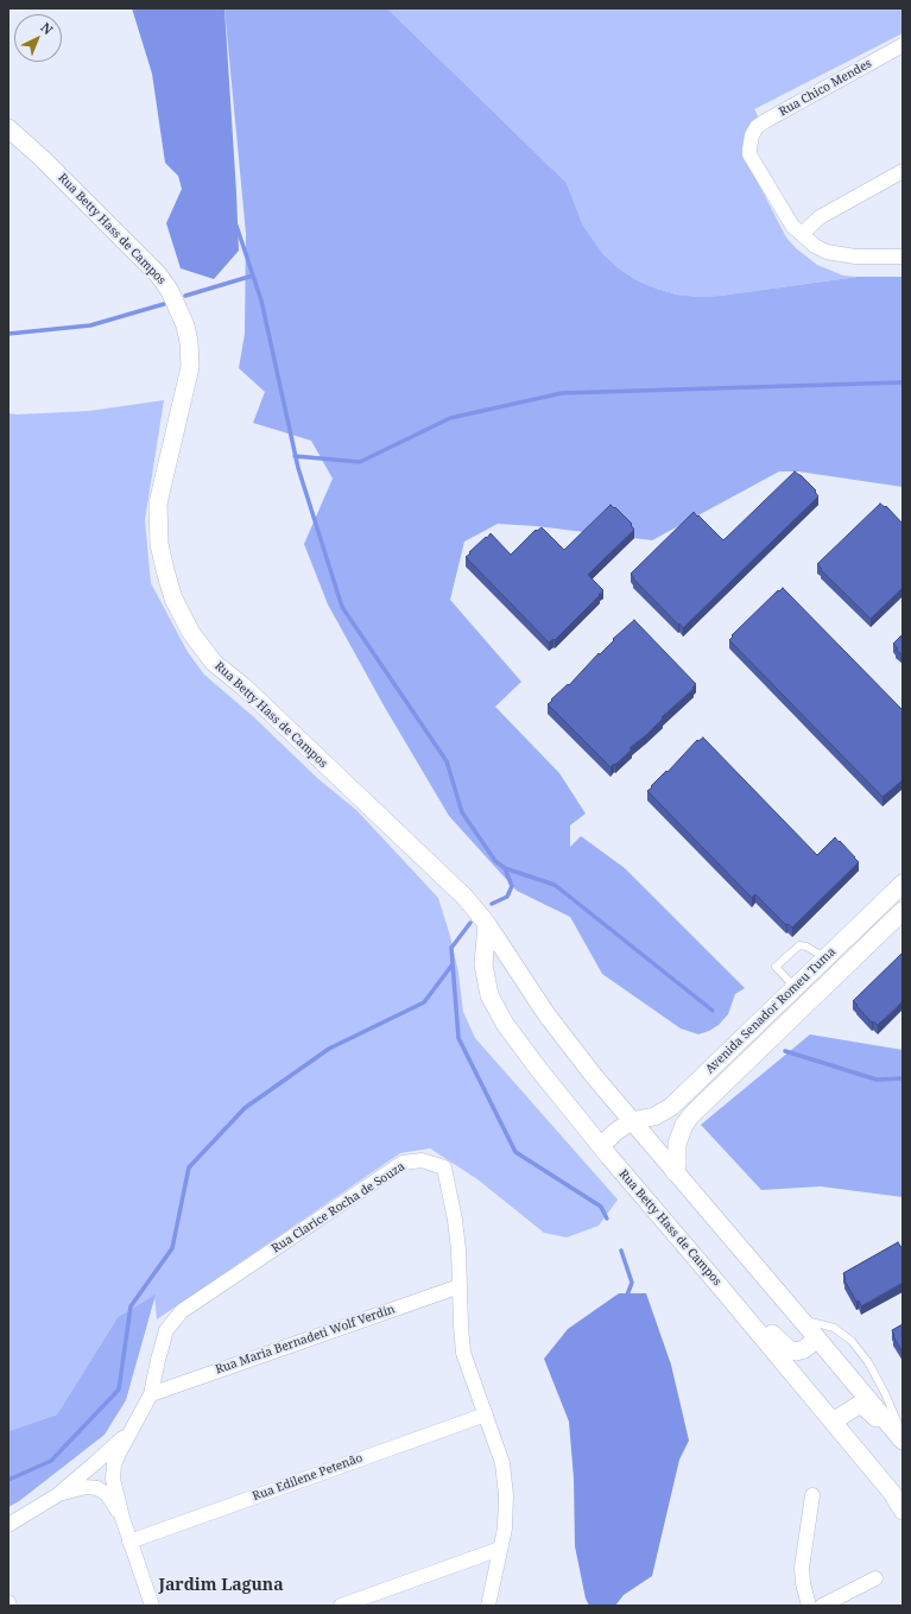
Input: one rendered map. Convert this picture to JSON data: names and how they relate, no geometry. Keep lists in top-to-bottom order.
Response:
{
  "streets": {
    "street": [
      "Rua Chico Mendes",
      "Rua Betty Hass de Campos",
      "Avenida Senador Romeu Tuma",
      "Rua Clarice Rocha de Souza",
      "Rua Maria Bernadeti Wolf Verdin",
      "Rua Edilene Petenão"
    ]
  },
  "crossings": [
    ["Rua Betty Hass de Campos", "Avenida Senador Romeu Tuma"],
    ["Rua Clarice Rocha de Souza", "Rua Maria Bernadeti Wolf Verdin"],
    ["Rua Clarice Rocha de Souza", "Rua Edilene Petenão"]
  ],
  "districts": ["Jardim Laguna"],
  "north": "top right"
}
